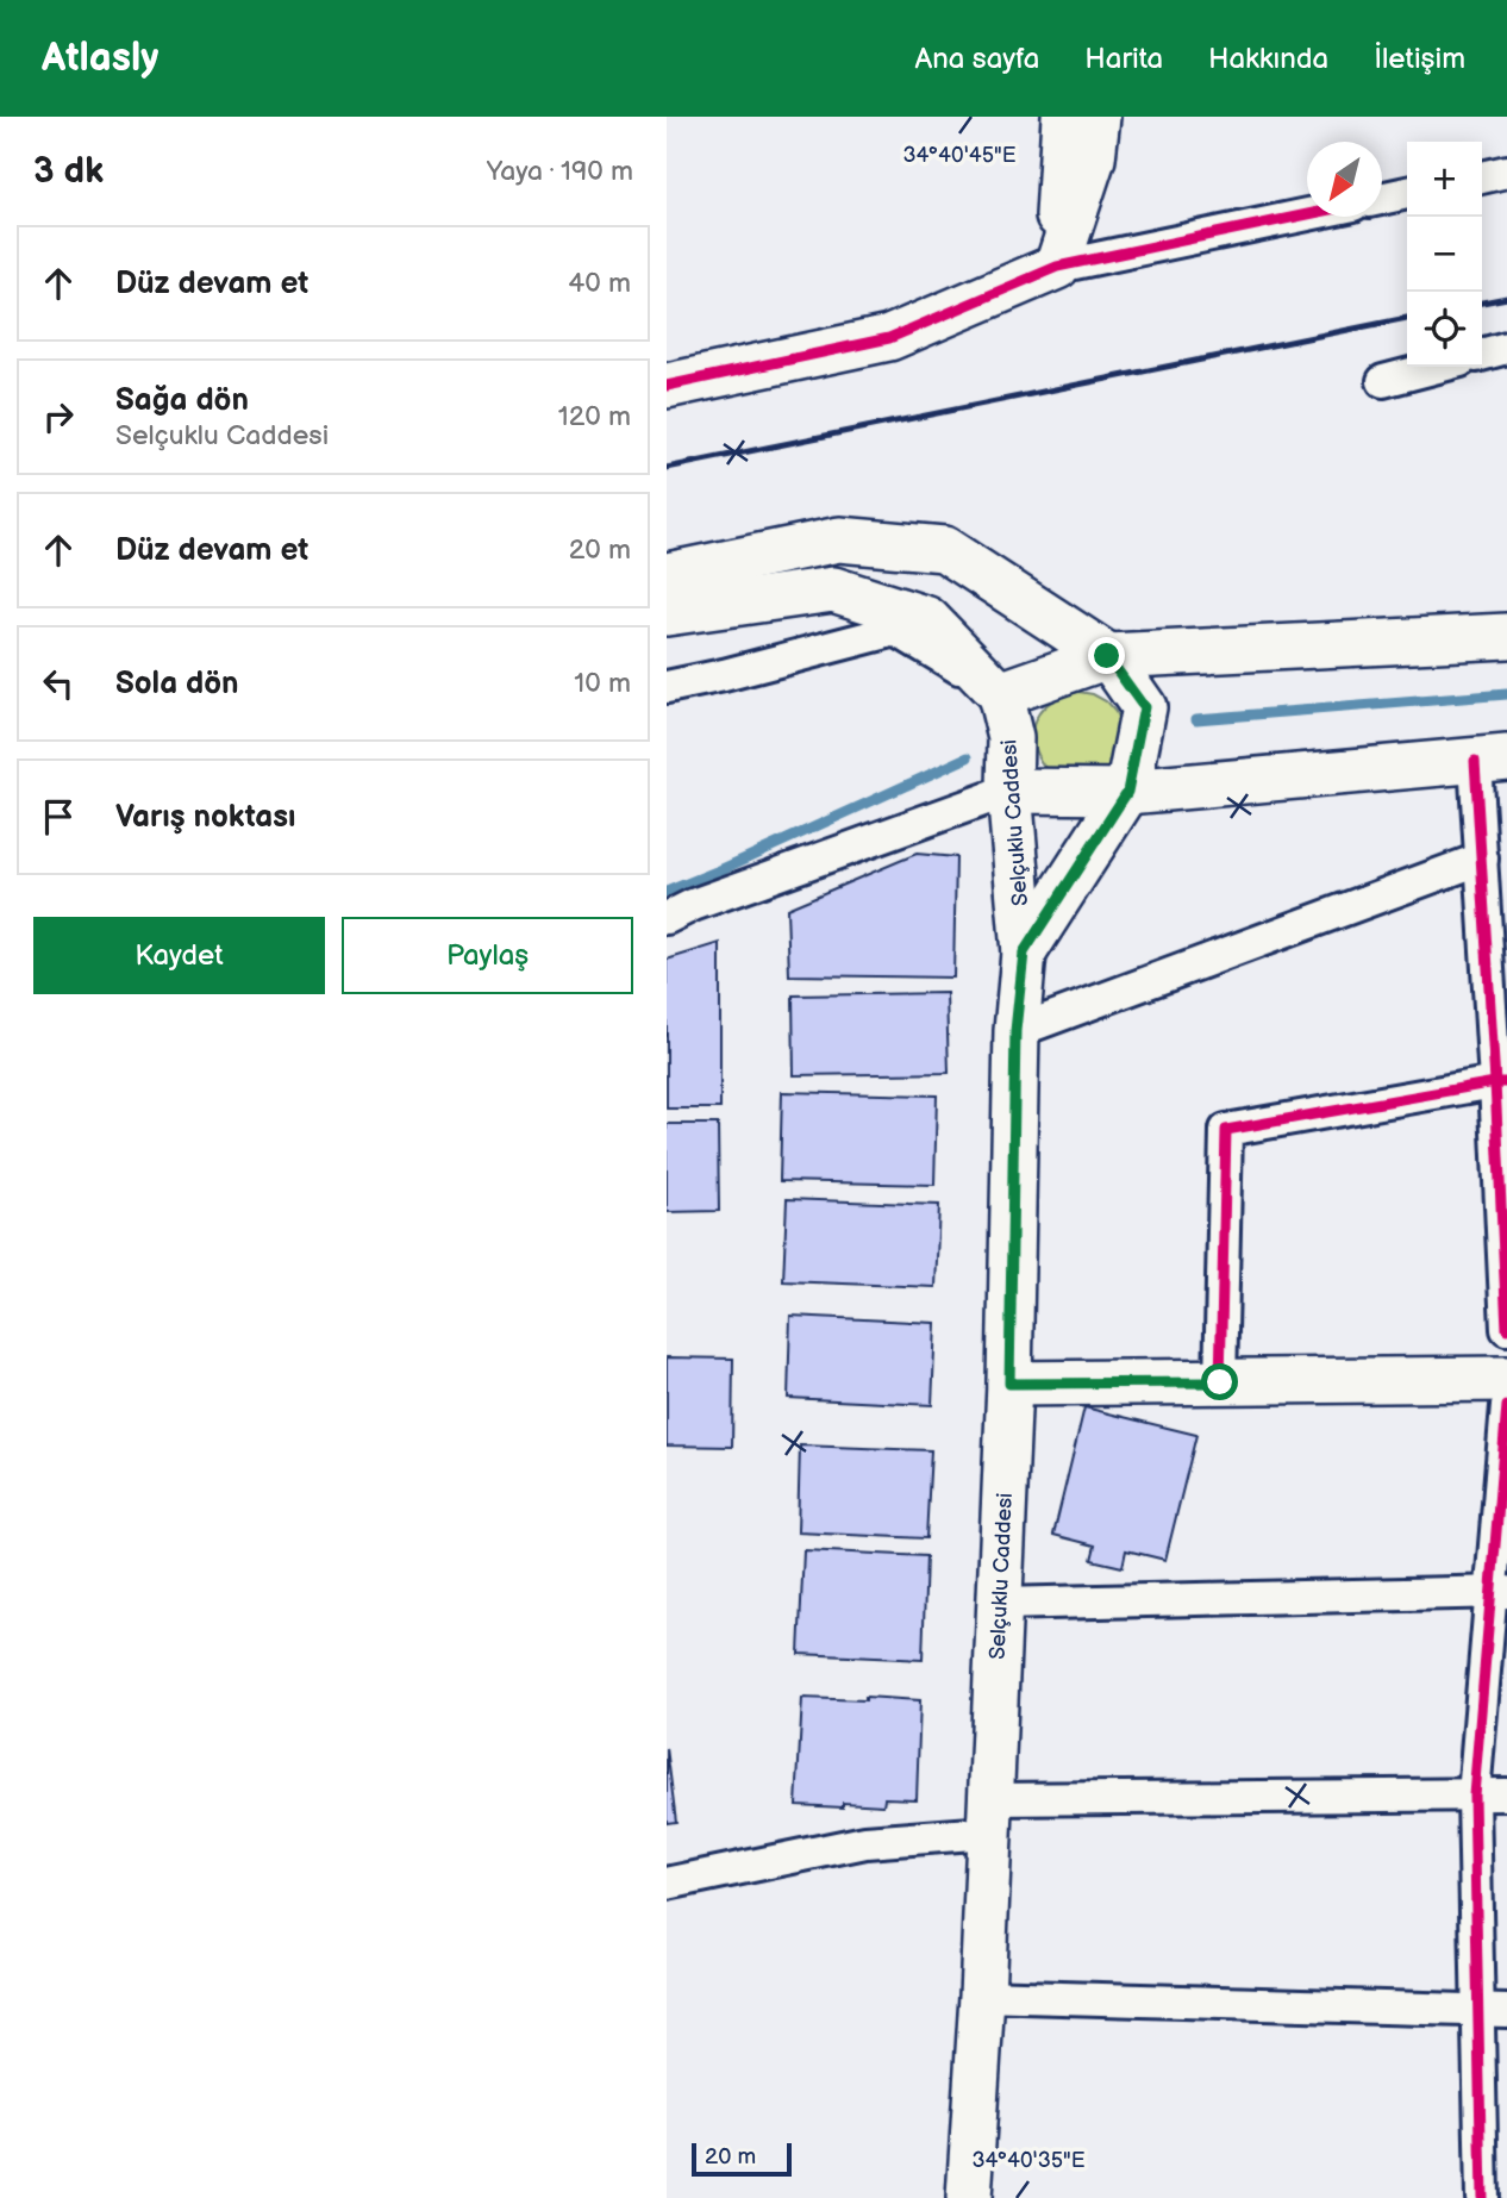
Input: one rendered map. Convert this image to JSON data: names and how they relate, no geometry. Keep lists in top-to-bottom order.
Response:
{
  "streets": {
    "main road": ["Selçuklu Caddesi"]
  },
  "scale_bar": "20 m",
  "north": "bottom left",
  "page": {
    "header": "Atlasly",
    "nav": [
      "Ana sayfa",
      "Harita",
      "Hakkında",
      "İletişim"
    ],
    "heading": ["3 dk", "Yaya · 190 m"],
    "map_buttons": ["+", "−"],
    "list": [
      ["Düz devam et", "40 m"],
      ["Sağa dön", "Selçuklu Caddesi", "120 m"],
      ["Düz devam et", "20 m"],
      ["Sola dön", "10 m"],
      "Varış noktası"
    ],
    "buttons": ["Kaydet", "Paylaş"],
    "scale": "20 m"
  },
  "coordinates": ["34°40'45\"E", "34°40'35\"E"]
}
